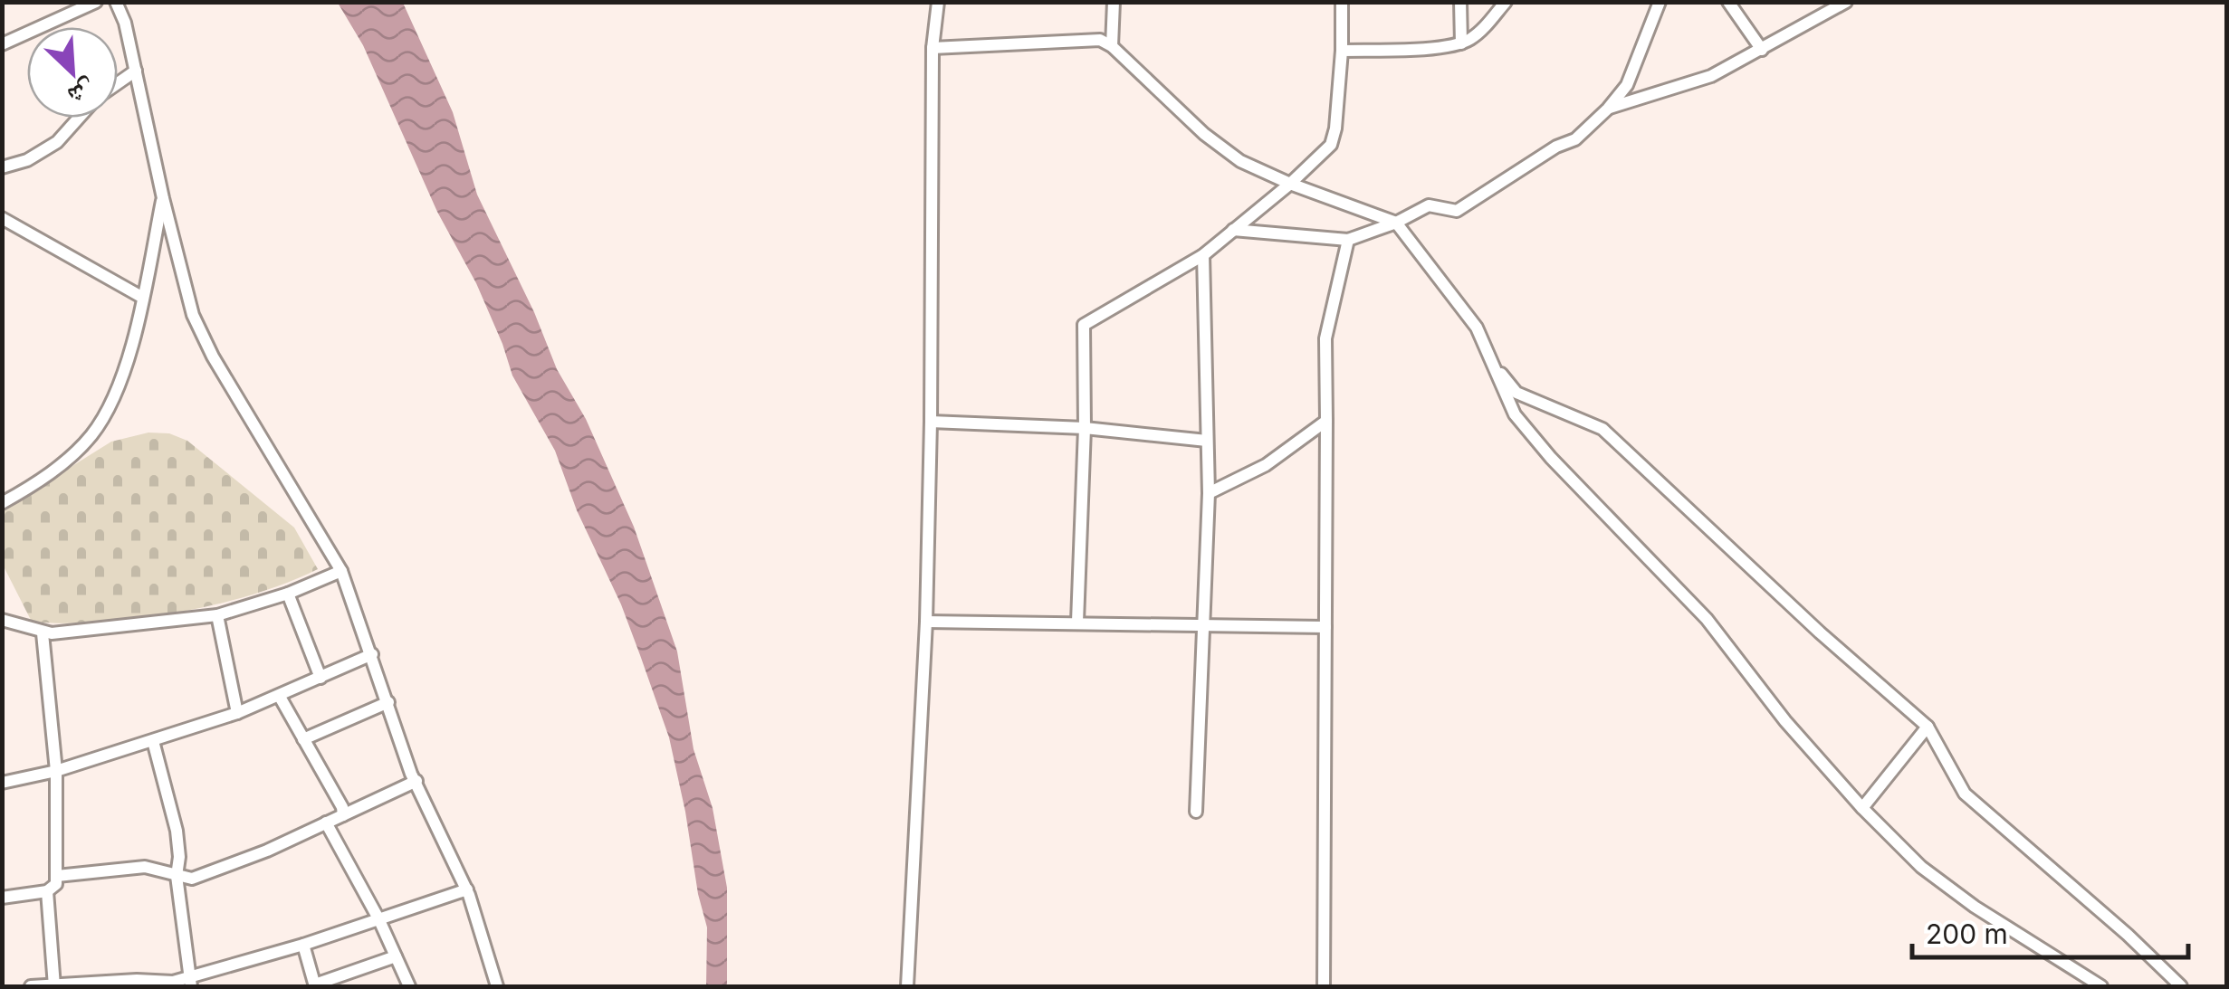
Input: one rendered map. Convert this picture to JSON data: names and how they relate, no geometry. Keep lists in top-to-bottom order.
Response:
{
  "scale_bar": "200 m",
  "north": "bottom right"
}
